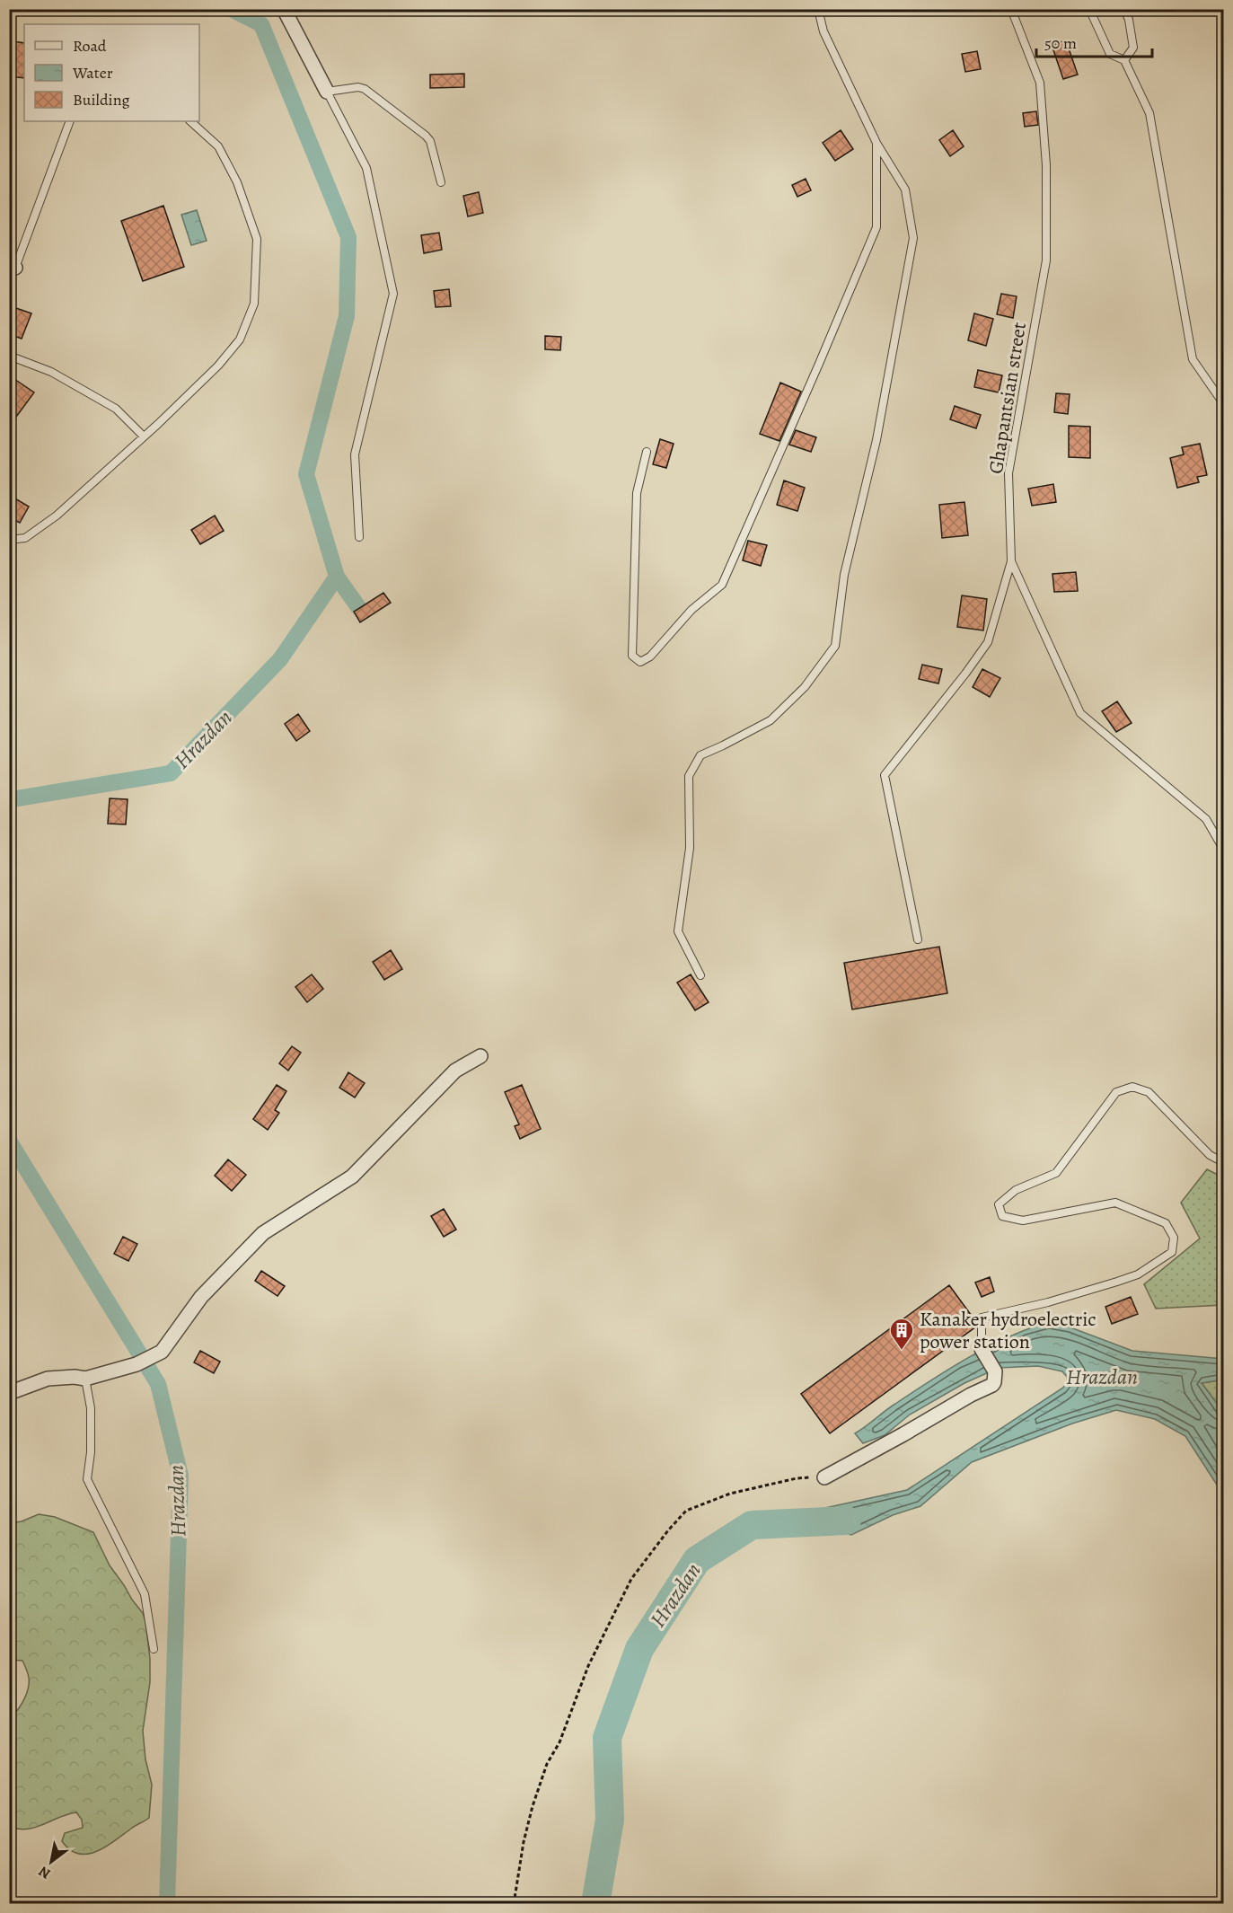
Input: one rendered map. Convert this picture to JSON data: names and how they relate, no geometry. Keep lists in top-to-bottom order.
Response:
{
  "streets": {
    "lane": ["Ghapantsian street"]
  },
  "water": ["Hrazdan"],
  "places": {
    "building": ["Kanaker hydroelectric power station"]
  },
  "legend": ["Road", "Water", "Building"],
  "scale_bar": "50 m",
  "north": "bottom left"
}
